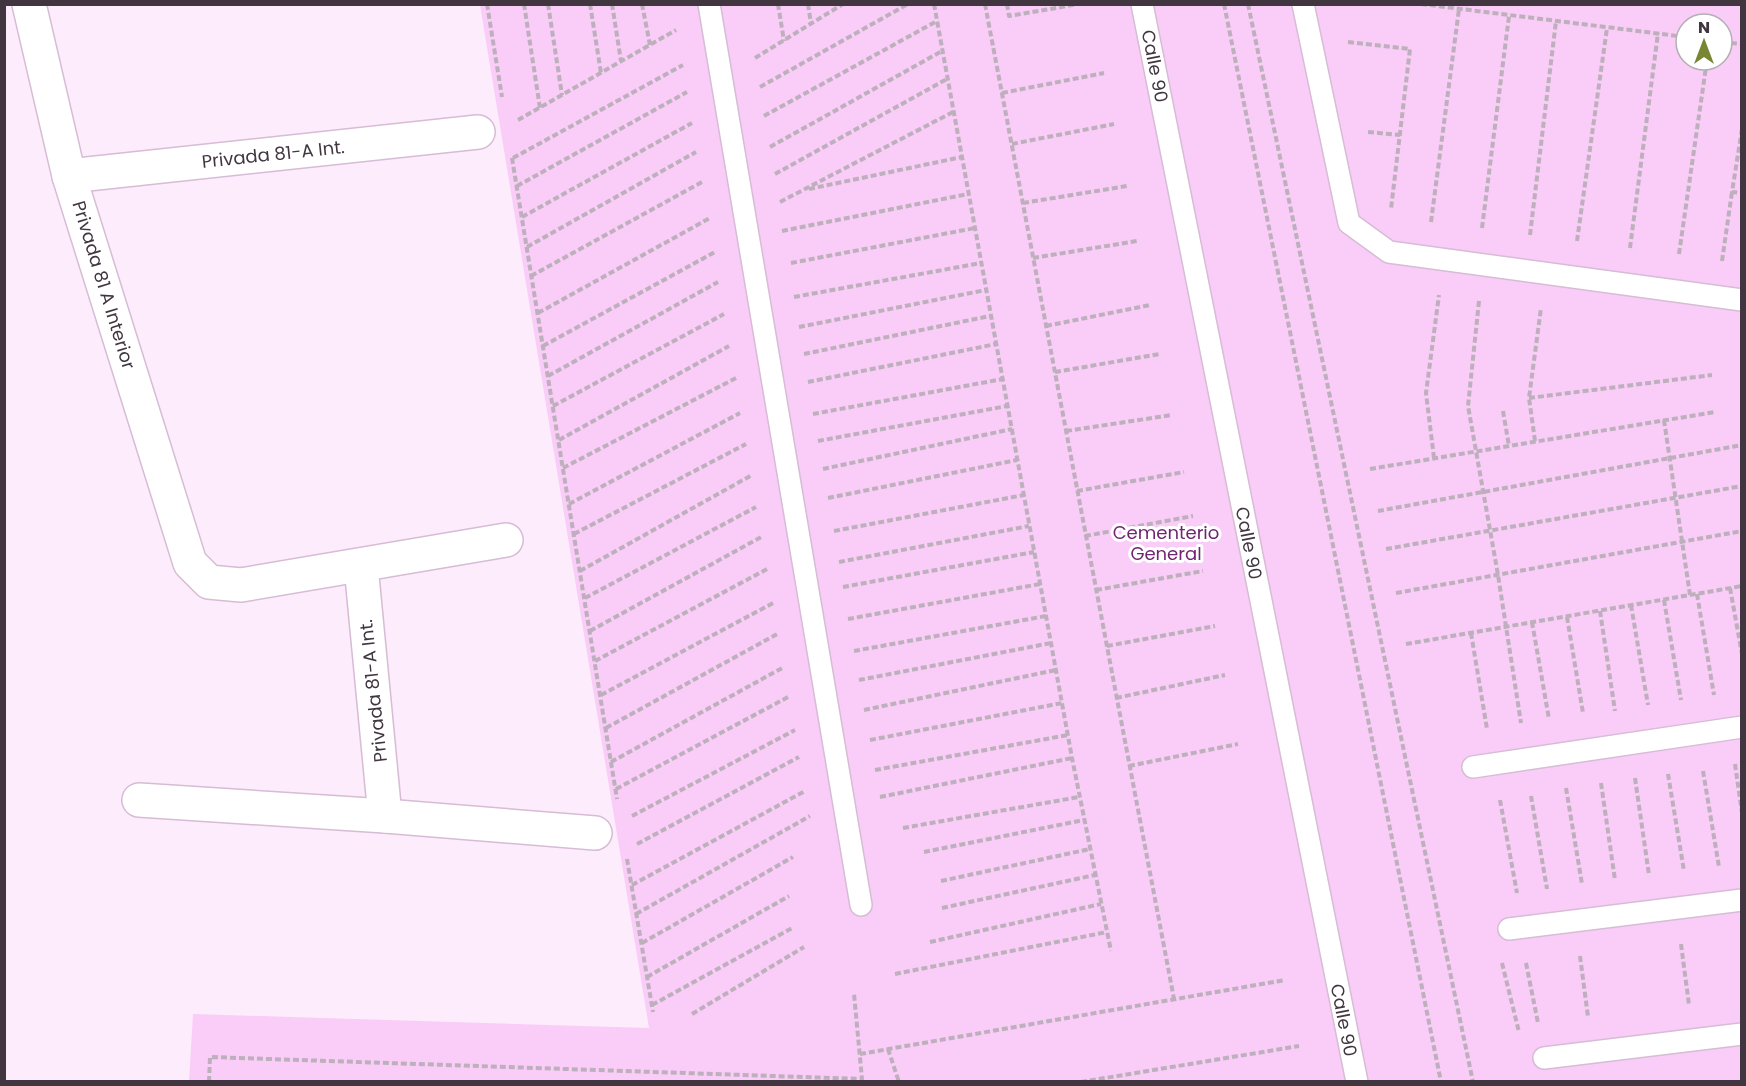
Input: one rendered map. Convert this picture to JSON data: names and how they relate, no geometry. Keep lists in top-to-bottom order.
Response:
{
  "streets": {
    "street": ["Privada 81-A Int.", "Privada 81 A Interior"],
    "lane": ["Calle 90"]
  },
  "crossings": [
    ["Privada 81-A Int.", "Privada 81 A Interior"]
  ],
  "parks": ["Cementerio General"],
  "north": "top"
}
